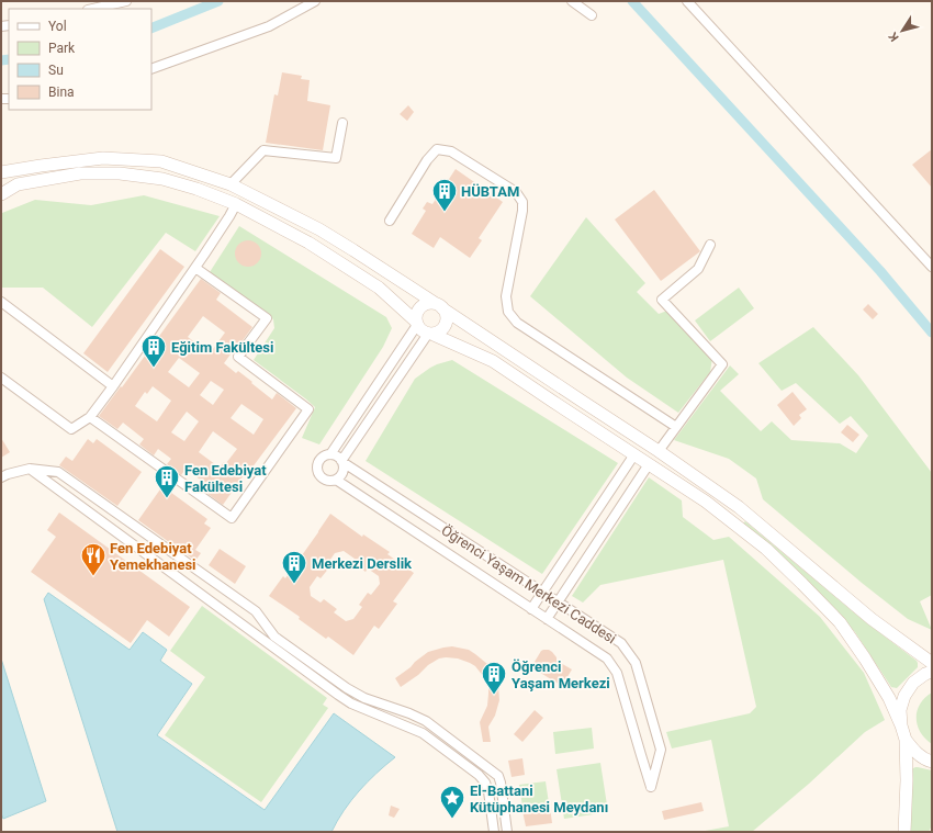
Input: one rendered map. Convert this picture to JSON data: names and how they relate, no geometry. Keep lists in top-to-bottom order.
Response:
{
  "streets": {
    "street": ["Öğrenci Yaşam Merkezi Caddesi"]
  },
  "places": {
    "building": [
      "HÜBTAM",
      "Eğitim Fakültesi",
      "Fen Edebiyat Fakültesi",
      "Merkezi Derslik",
      "Öğrenci Yaşam Merkezi"
    ],
    "restaurant": ["Fen Edebiyat Yemekhanesi"],
    "place": ["El-Battani Kütüphanesi Meydanı"]
  },
  "legend": [
    "Yol",
    "Park",
    "Su",
    "Bina"
  ],
  "north": "bottom left"
}
